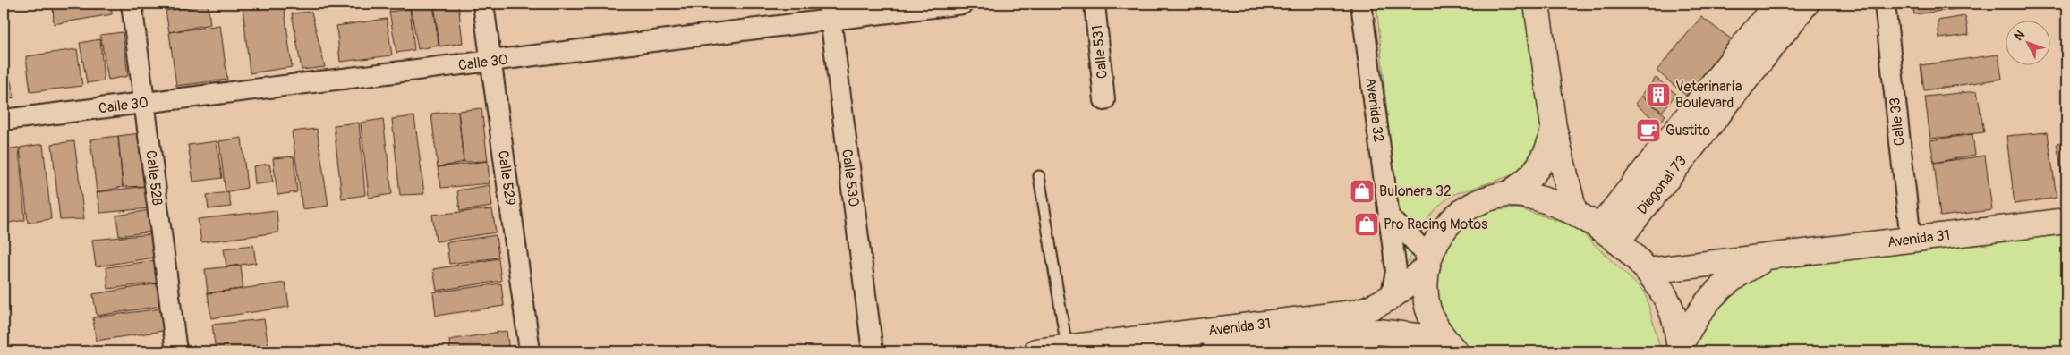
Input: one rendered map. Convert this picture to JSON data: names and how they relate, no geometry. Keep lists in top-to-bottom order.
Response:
{
  "streets": {
    "main road": ["Diagonal 73", "Avenida 31"],
    "street": [
      "Calle 531",
      "Calle 30",
      "Avenida 32",
      "Calle 33",
      "Calle 528",
      "Calle 529",
      "Calle 530"
    ]
  },
  "crossings": [
    ["Calle 30", "Calle 528"],
    ["Calle 30", "Calle 529"],
    ["Calle 30", "Calle 530"],
    ["Avenida 32", "Avenida 31"],
    ["Calle 33", "Avenida 31"]
  ],
  "places": {
    "building": ["Veterinaría Boulevard"],
    "cafe": ["Gustito"],
    "shop": ["Bulonera 32", "Pro Racing Motos"]
  },
  "north": "top left"
}
